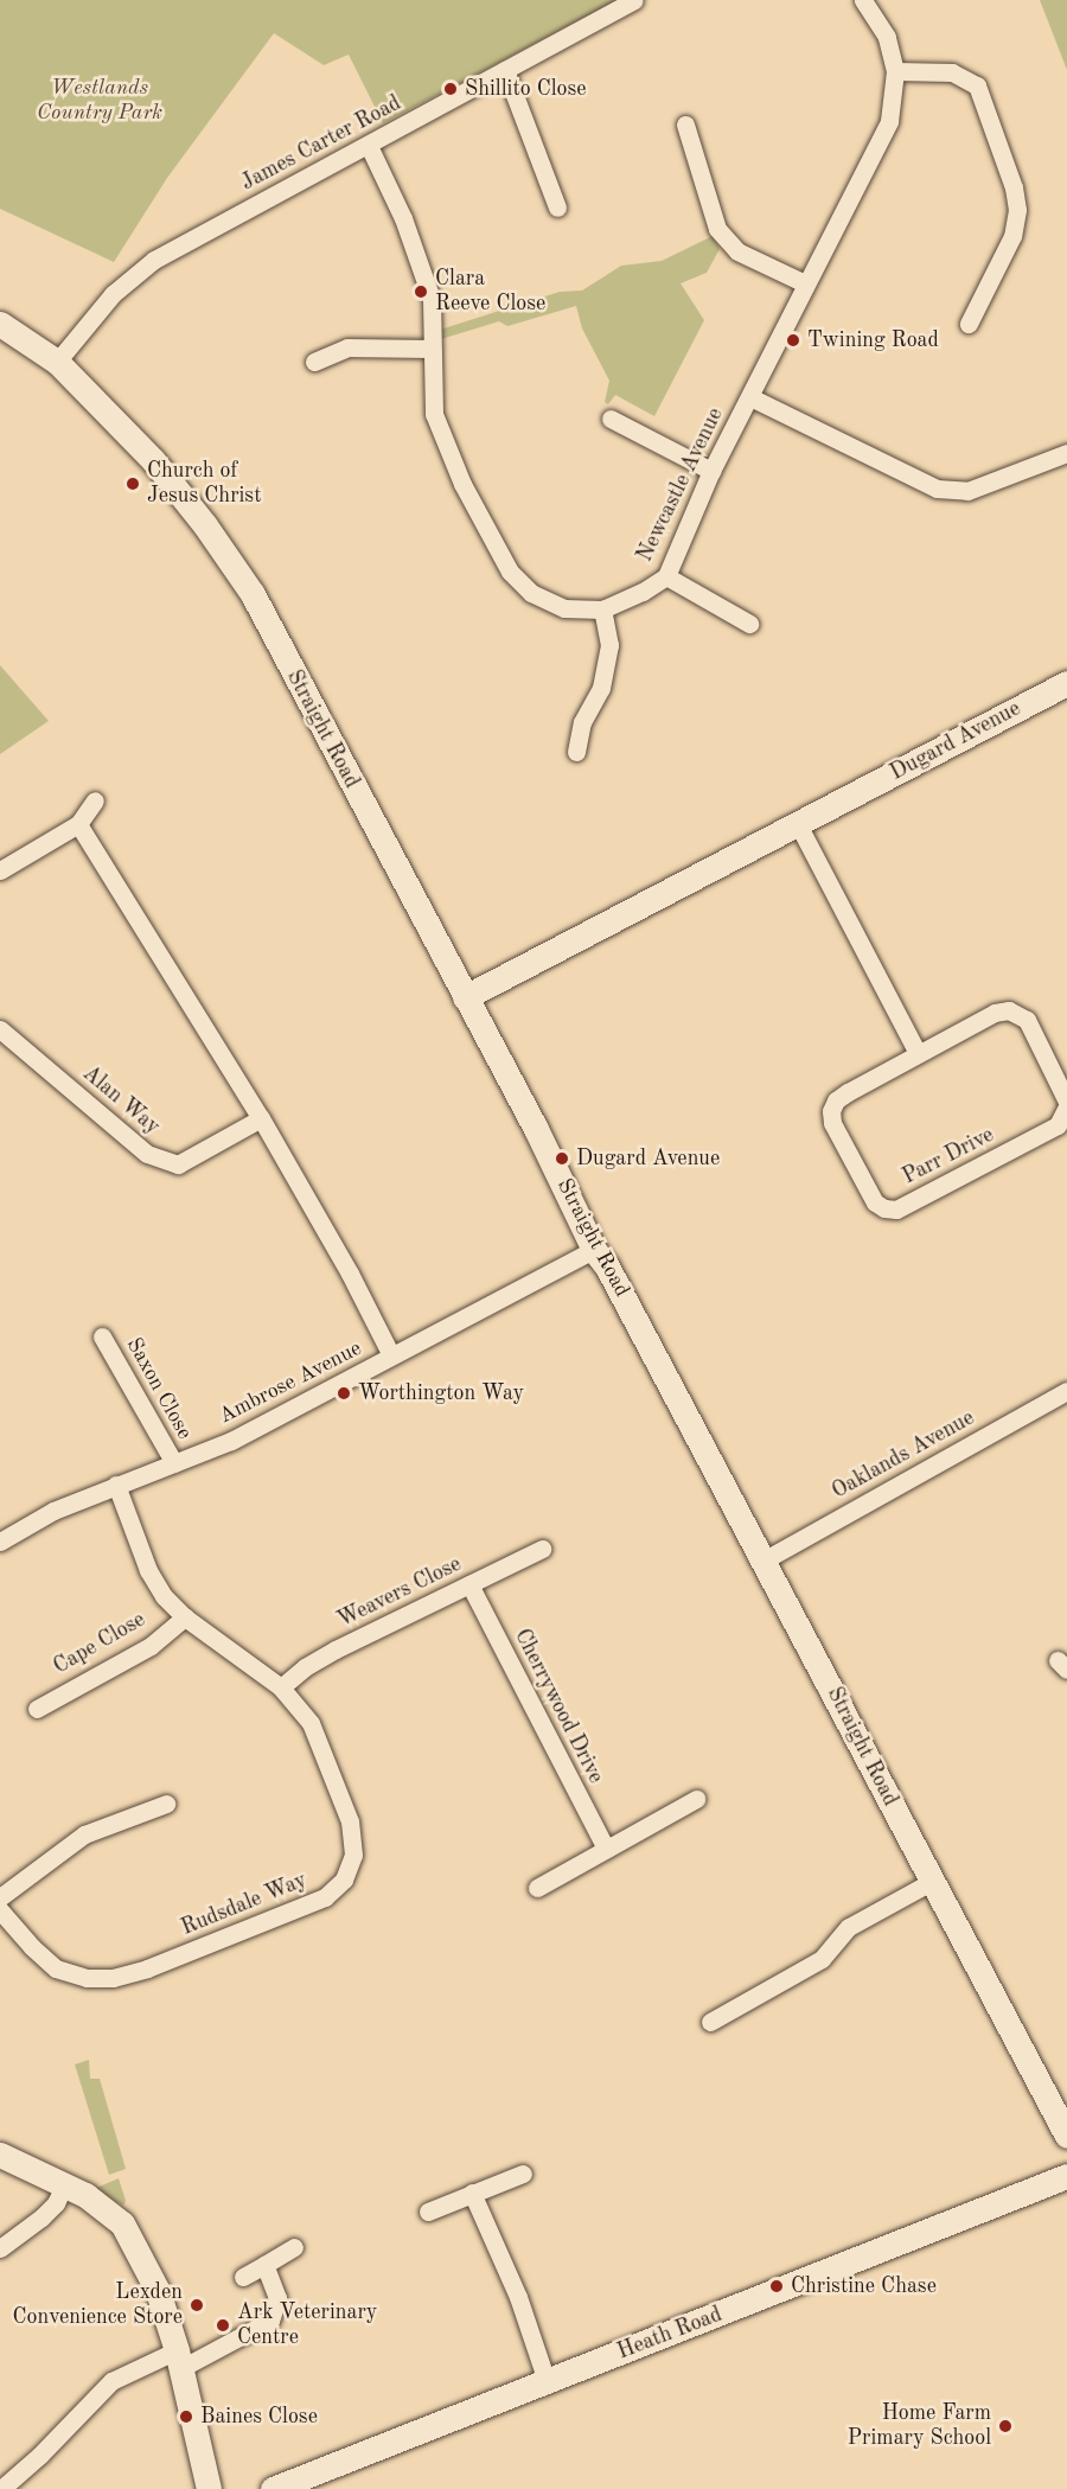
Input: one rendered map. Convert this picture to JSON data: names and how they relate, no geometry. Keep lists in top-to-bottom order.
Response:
{
  "streets": {
    "street": [
      "James Carter Road",
      "Newcastle Avenue",
      "Straight Road",
      "Dugard Avenue",
      "Alan Way",
      "Parr Drive",
      "Ambrose Avenue",
      "Saxon Close",
      "Oaklands Avenue",
      "Weavers Close",
      "Cape Close",
      "Cherrywood Drive",
      "Rudsdale Way",
      "Heath Road"
    ]
  },
  "crossings": [
    ["James Carter Road", "Newcastle Avenue"],
    ["James Carter Road", "Straight Road"],
    ["Straight Road", "Dugard Avenue"],
    ["Straight Road", "Ambrose Avenue"],
    ["Straight Road", "Oaklands Avenue"],
    ["Ambrose Avenue", "Saxon Close"],
    ["Ambrose Avenue", "Rudsdale Way"],
    ["Weavers Close", "Cherrywood Drive"],
    ["Weavers Close", "Rudsdale Way"],
    ["Cape Close", "Rudsdale Way"]
  ],
  "parks": ["Westlands Country Park"],
  "places": [
    "Shillito Close",
    "Clara Reeve Close",
    "Twining Road",
    "Church of Jesus Christ",
    "Dugard Avenue",
    "Worthington Way",
    "Christine Chase",
    "Lexden Convenience Store",
    "Ark Veterinary Centre",
    "Baines Close",
    "Home Farm Primary School"
  ]
}
